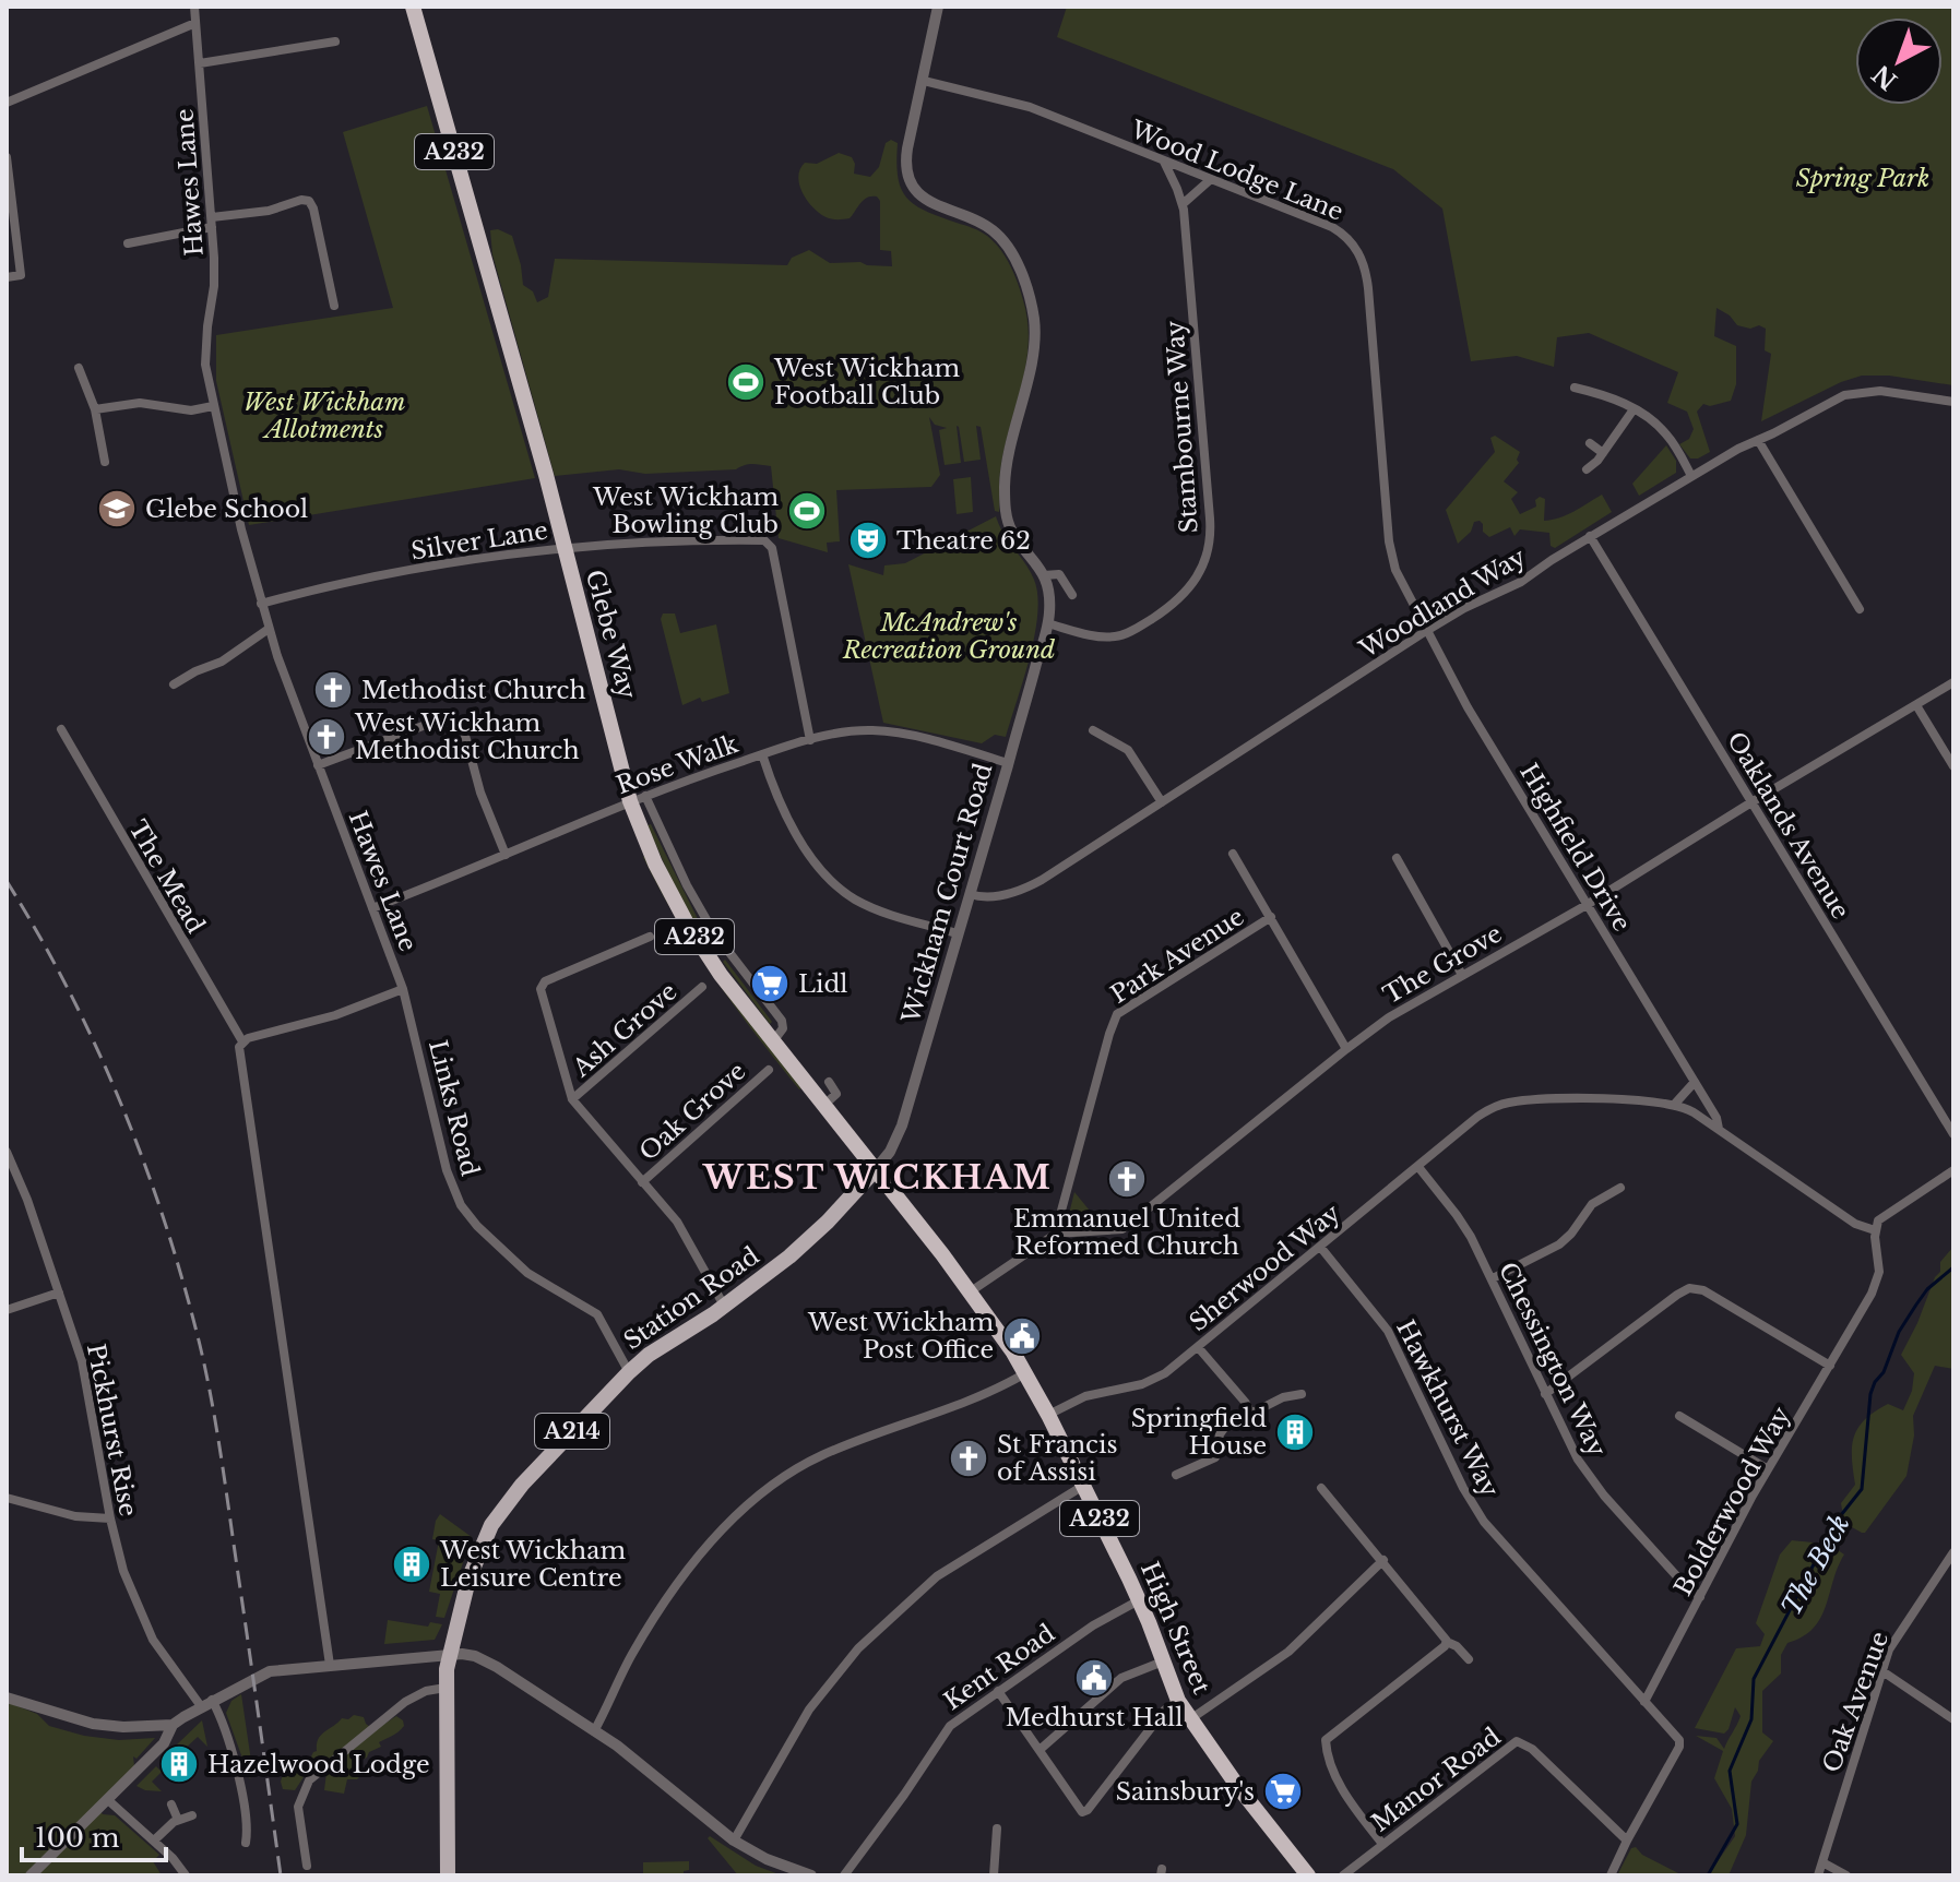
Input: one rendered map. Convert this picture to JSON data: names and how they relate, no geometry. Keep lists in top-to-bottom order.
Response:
{
  "streets": {
    "highway": ["A232", "Glebe Way", "High Street"],
    "main road": ["Station Road", "A214"],
    "street": [
      "Wood Lodge Lane",
      "Hawes Lane",
      "Stambourne Way",
      "Silver Lane",
      "Woodland Way",
      "Rose Walk",
      "Oaklands Avenue",
      "Highfield Drive",
      "The Mead",
      "Wickham Court Road",
      "Park Avenue",
      "The Grove",
      "Ash Grove",
      "Links Road",
      "Oak Grove",
      "Sherwood Way",
      "Chessington Way",
      "Hawkhurst Way",
      "Pickhurst Rise",
      "Bolderwood Way",
      "Kent Road",
      "Oak Avenue",
      "Manor Road"
    ]
  },
  "crossings": [
    ["Wood Lodge Lane", "Stambourne Way"],
    ["Wood Lodge Lane", "Woodland Way"],
    ["Wood Lodge Lane", "Highfield Drive"],
    ["Hawes Lane", "Silver Lane"],
    ["Hawes Lane", "Rose Walk"],
    ["Hawes Lane", "The Mead"],
    ["Hawes Lane", "Links Road"],
    ["Stambourne Way", "Wickham Court Road"],
    ["Silver Lane", "Glebe Way"],
    ["Silver Lane", "Rose Walk"],
    ["Woodland Way", "Oaklands Avenue"],
    ["Woodland Way", "Highfield Drive"],
    ["Woodland Way", "Wickham Court Road"],
    ["Glebe Way", "Rose Walk"],
    ["Glebe Way", "Wickham Court Road"],
    ["Glebe Way", "Station Road"],
    ["Glebe Way", "High Street"],
    ["Rose Walk", "Wickham Court Road"],
    ["Oaklands Avenue", "The Grove"],
    ["Highfield Drive", "The Grove"],
    ["Wickham Court Road", "Station Road"],
    ["Wickham Court Road", "High Street"],
    ["Park Avenue", "The Grove"],
    ["Links Road", "Station Road"],
    ["Sherwood Way", "Chessington Way"],
    ["Sherwood Way", "Hawkhurst Way"],
    ["Sherwood Way", "High Street"],
    ["Station Road", "A214"],
    ["Station Road", "High Street"],
    ["Chessington Way", "Bolderwood Way"],
    ["Hawkhurst Way", "Bolderwood Way"],
    ["Hawkhurst Way", "Manor Road"],
    ["High Street", "Kent Road"]
  ],
  "districts": ["WEST WICKHAM"],
  "water": ["The Beck"],
  "parks": ["Spring Park", "West Wickham Allotments", "McAndrew's Recreation Ground"],
  "places": {
    "sports": ["West Wickham Football Club", "West Wickham Bowling Club"],
    "school or university": ["Glebe School"],
    "theatre": ["Theatre 62"],
    "church": [
      "Methodist Church",
      "West Wickham Methodist Church",
      "Emmanuel United Reformed Church",
      "St Francis of Assisi"
    ],
    "supermarket": ["Lidl", "Sainsbury's"],
    "public building": ["West Wickham Post Office", "Medhurst Hall"],
    "building": ["Springfield House", "West Wickham Leisure Centre", "Hazelwood Lodge"]
  },
  "scale_bar": "100 m",
  "north": "bottom left"
}
